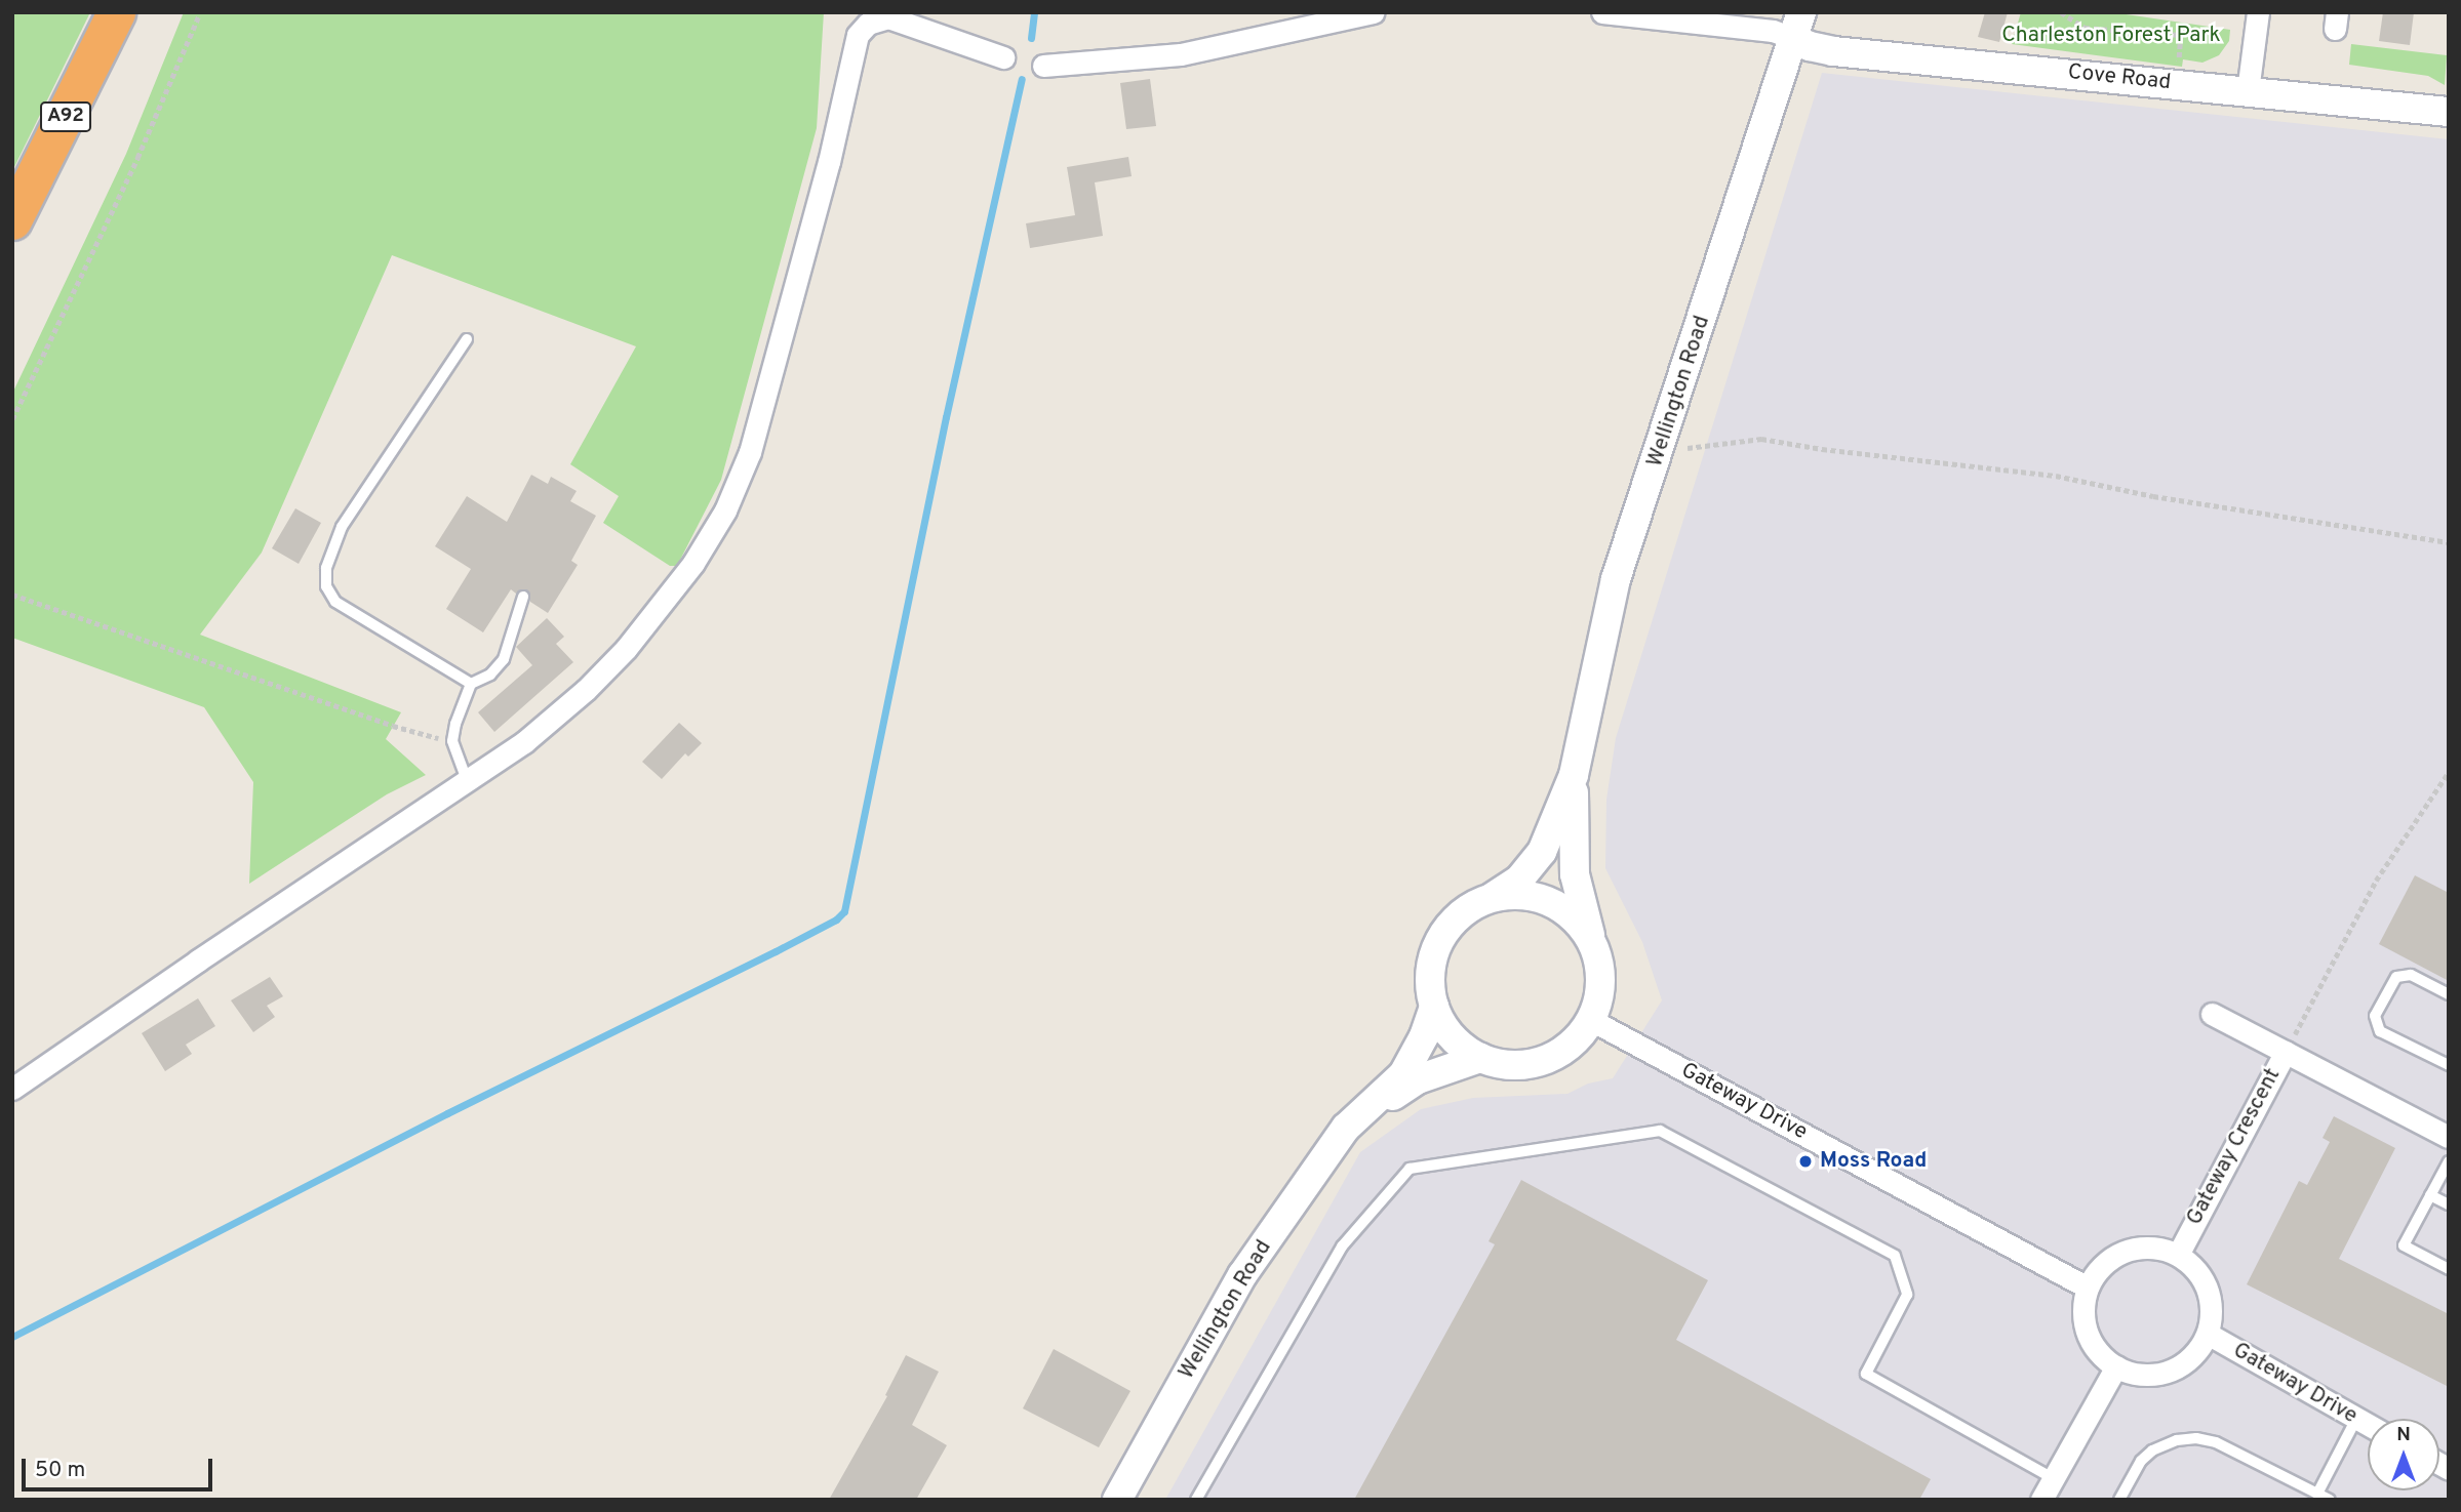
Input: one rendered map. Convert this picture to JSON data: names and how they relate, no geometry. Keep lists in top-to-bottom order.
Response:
{
  "streets": {
    "highway": ["A92"],
    "street": [
      "Cove Road",
      "Wellington Road",
      "Gateway Drive",
      "Gateway Crescent"
    ]
  },
  "crossings": [
    ["Cove Road", "Wellington Road"],
    ["Wellington Road", "Gateway Drive"],
    ["Gateway Drive", "Gateway Crescent"]
  ],
  "parks": ["Charleston Forest Park"],
  "places": ["Moss Road"],
  "scale_bar": "50 m",
  "north": "top"
}
